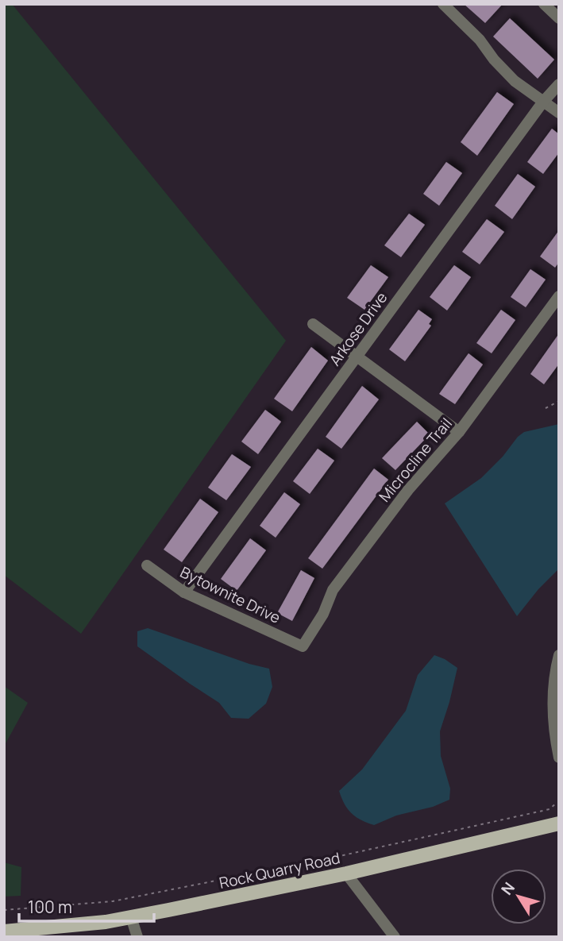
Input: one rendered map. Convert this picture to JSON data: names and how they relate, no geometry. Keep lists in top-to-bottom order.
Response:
{
  "streets": {
    "main road": ["Rock Quarry Road"],
    "street": ["Arkose Drive", "Microcline Trail", "Bytownite Drive"]
  },
  "crossings": [
    ["Arkose Drive", "Bytownite Drive"],
    ["Microcline Trail", "Bytownite Drive"]
  ],
  "scale_bar": "100 m",
  "north": "top left"
}
